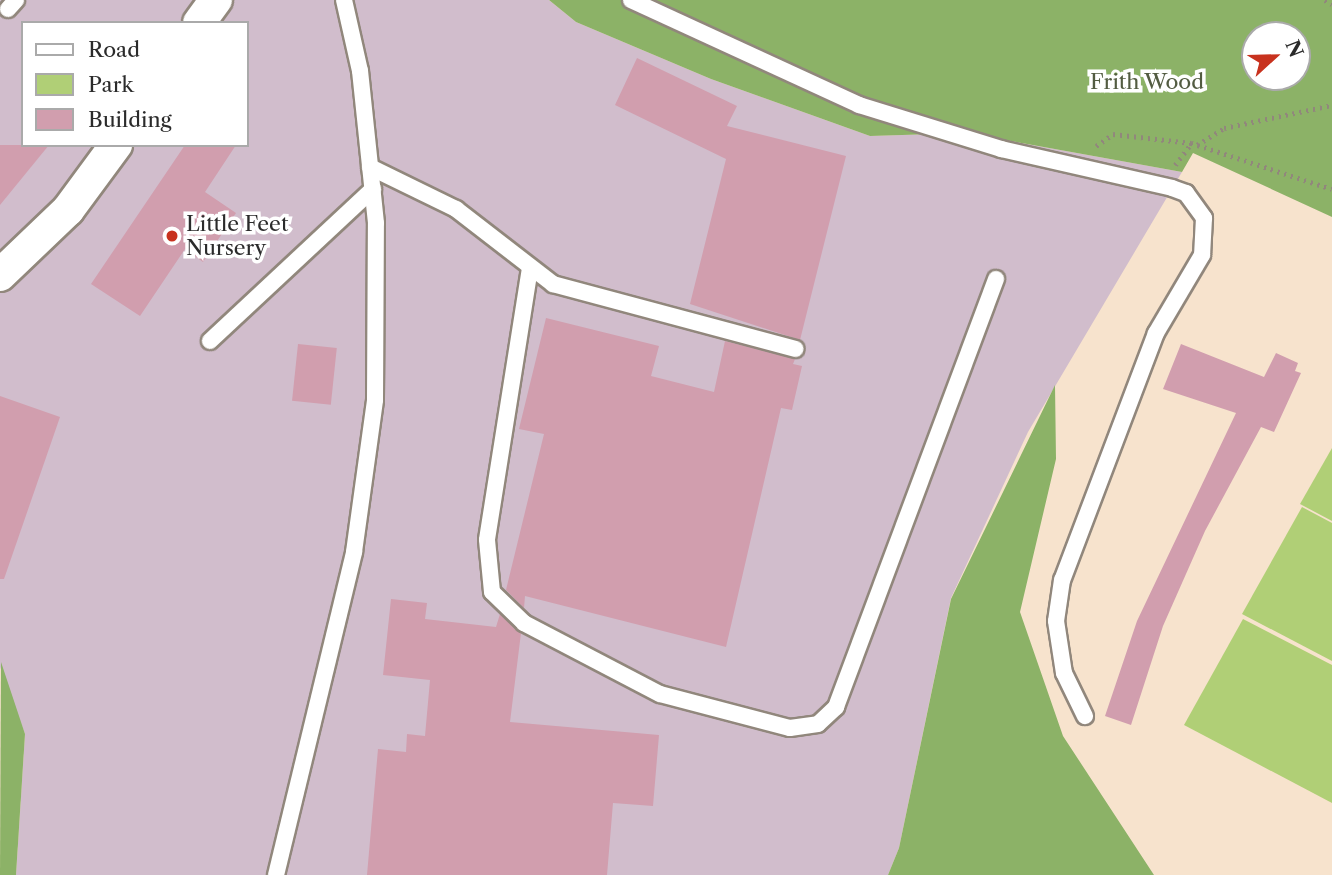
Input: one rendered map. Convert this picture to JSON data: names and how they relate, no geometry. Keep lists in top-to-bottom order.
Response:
{
  "parks": ["Frith Wood"],
  "places": ["Little Feet Nursery"],
  "legend": ["Road", "Park", "Building"],
  "north": "right"
}
